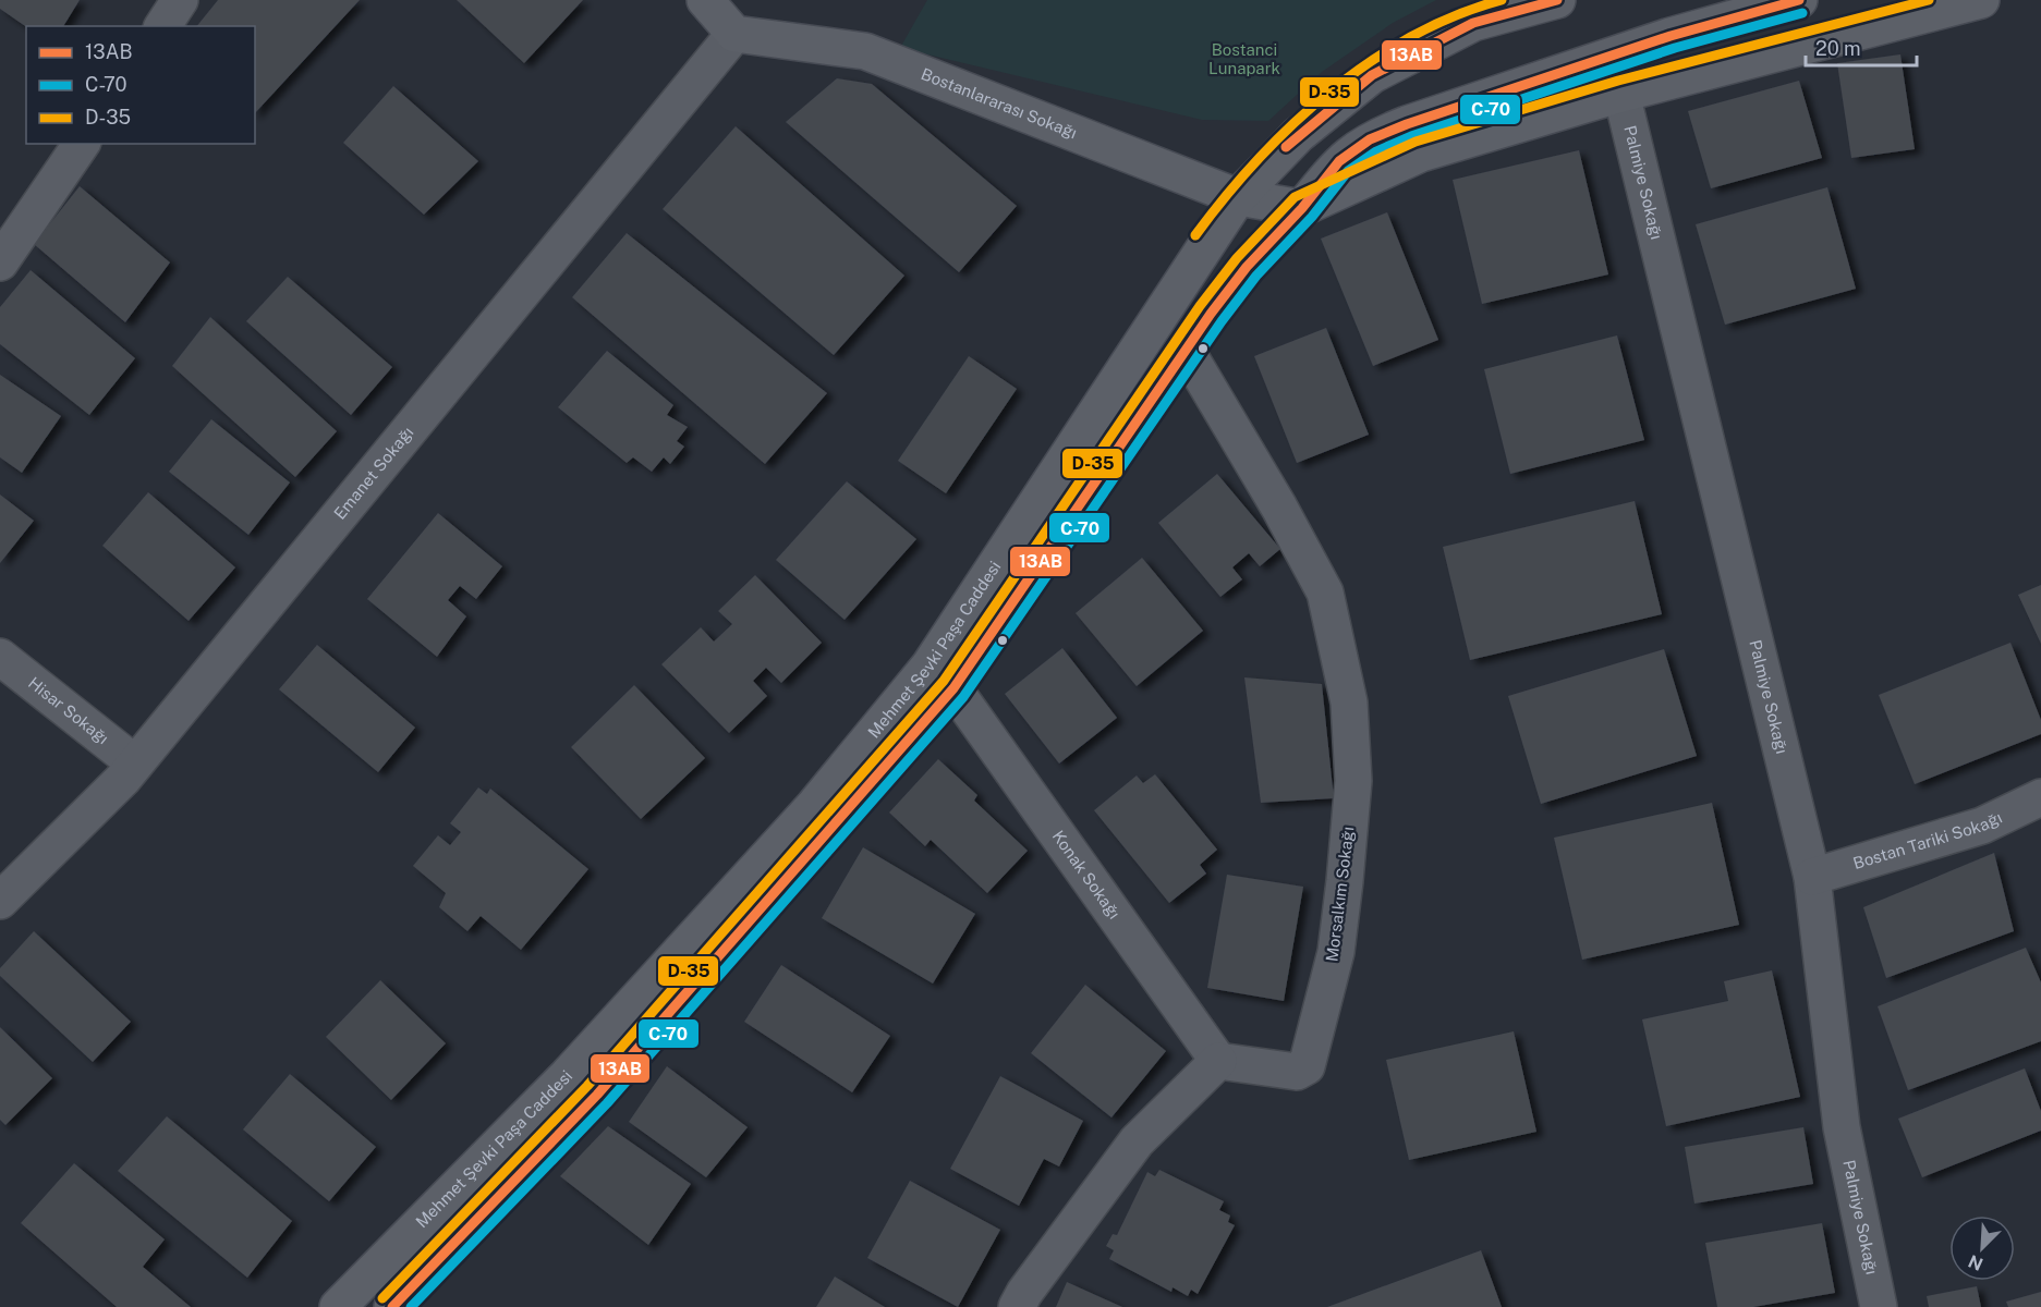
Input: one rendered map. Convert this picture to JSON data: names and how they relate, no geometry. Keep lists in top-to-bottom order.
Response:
{
  "streets": {
    "main road": ["Bostanlararası Sokağı", "Mehmet Şevki Paşa Caddesi"],
    "street": [
      "Palmiye Sokağı",
      "Emanet Sokağı",
      "Hisar Sokağı",
      "Bostan Tariki Sokağı",
      "Konak Sokağı",
      "Morsalkım Sokağı"
    ]
  },
  "crossings": [
    ["Bostanlararası Sokağı", "Emanet Sokağı"],
    ["Bostanlararası Sokağı", "Mehmet Şevki Paşa Caddesi"],
    ["Palmiye Sokağı", "Mehmet Şevki Paşa Caddesi"],
    ["Palmiye Sokağı", "Bostan Tariki Sokağı"],
    ["Emanet Sokağı", "Hisar Sokağı"],
    ["Mehmet Şevki Paşa Caddesi", "Konak Sokağı"],
    ["Mehmet Şevki Paşa Caddesi", "Morsalkım Sokağı"],
    ["Konak Sokağı", "Morsalkım Sokağı"]
  ],
  "parks": ["Bostanci Lunapark"],
  "lines": ["transit line 13AB", "transit line D-35", "transit line C-70"],
  "legend": ["13AB", "C-70", "D-35"],
  "scale_bar": "20 m",
  "north": "bottom left"
}
